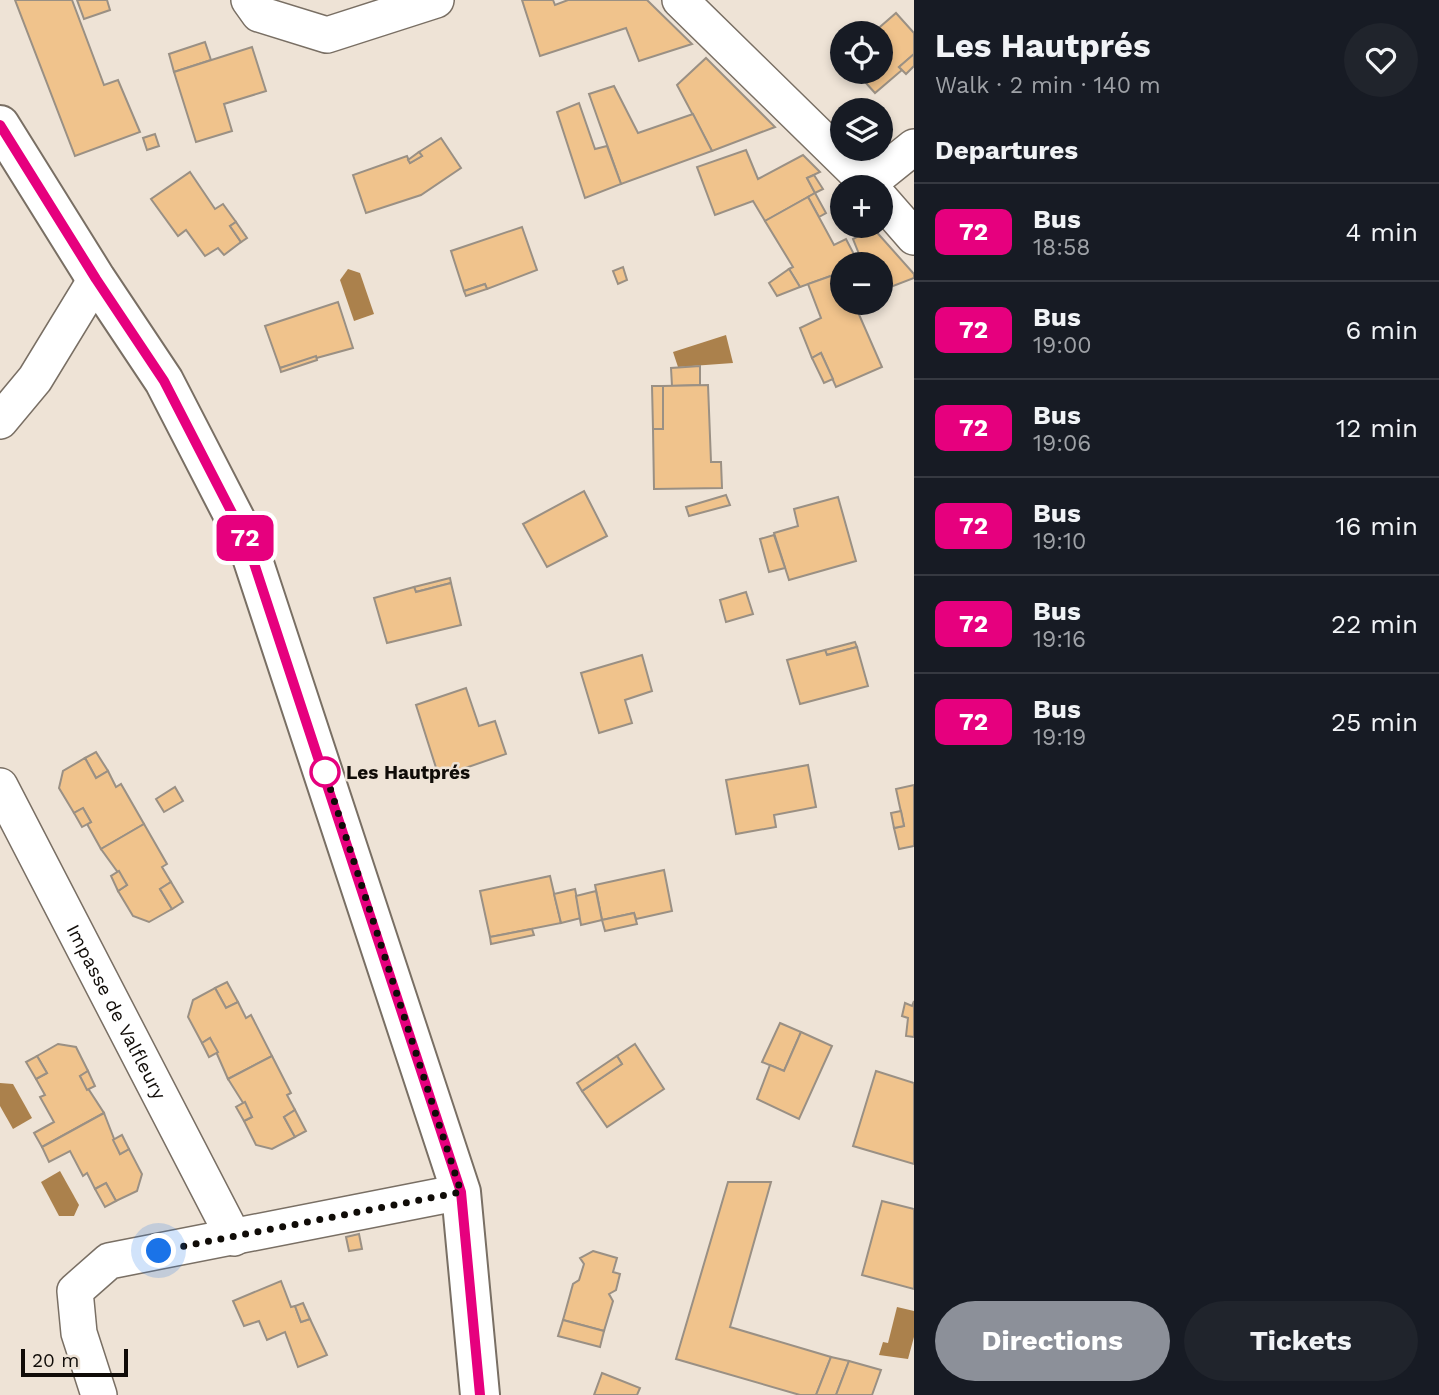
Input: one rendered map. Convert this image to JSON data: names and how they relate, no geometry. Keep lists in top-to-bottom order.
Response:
{
  "streets": {
    "street": ["Impasse de Valfleury"]
  },
  "places": ["Les Hautprés"],
  "lines": ["bus line 72"],
  "scale_bar": "20 m",
  "page": {
    "on_map": "72",
    "heading": [
      ["Les Hautprés", "Walk · 2 min · 140 m"],
      "Departures"
    ],
    "map_buttons": ["+", "−"],
    "list": [
      {
        "mark": "72",
        "name": "Bus",
        "note": "18:58",
        "value": "4 min"
      },
      {
        "mark": "72",
        "name": "Bus",
        "note": "19:00",
        "value": "6 min"
      },
      {
        "mark": "72",
        "name": "Bus",
        "note": "19:06",
        "value": "12 min"
      },
      {
        "mark": "72",
        "name": "Bus",
        "note": "19:10",
        "value": "16 min"
      },
      {
        "mark": "72",
        "name": "Bus",
        "note": "19:16",
        "value": "22 min"
      },
      {
        "mark": "72",
        "name": "Bus",
        "note": "19:19",
        "value": "25 min"
      }
    ],
    "buttons": ["Directions", "Tickets"],
    "scale": "20 m"
  }
}
